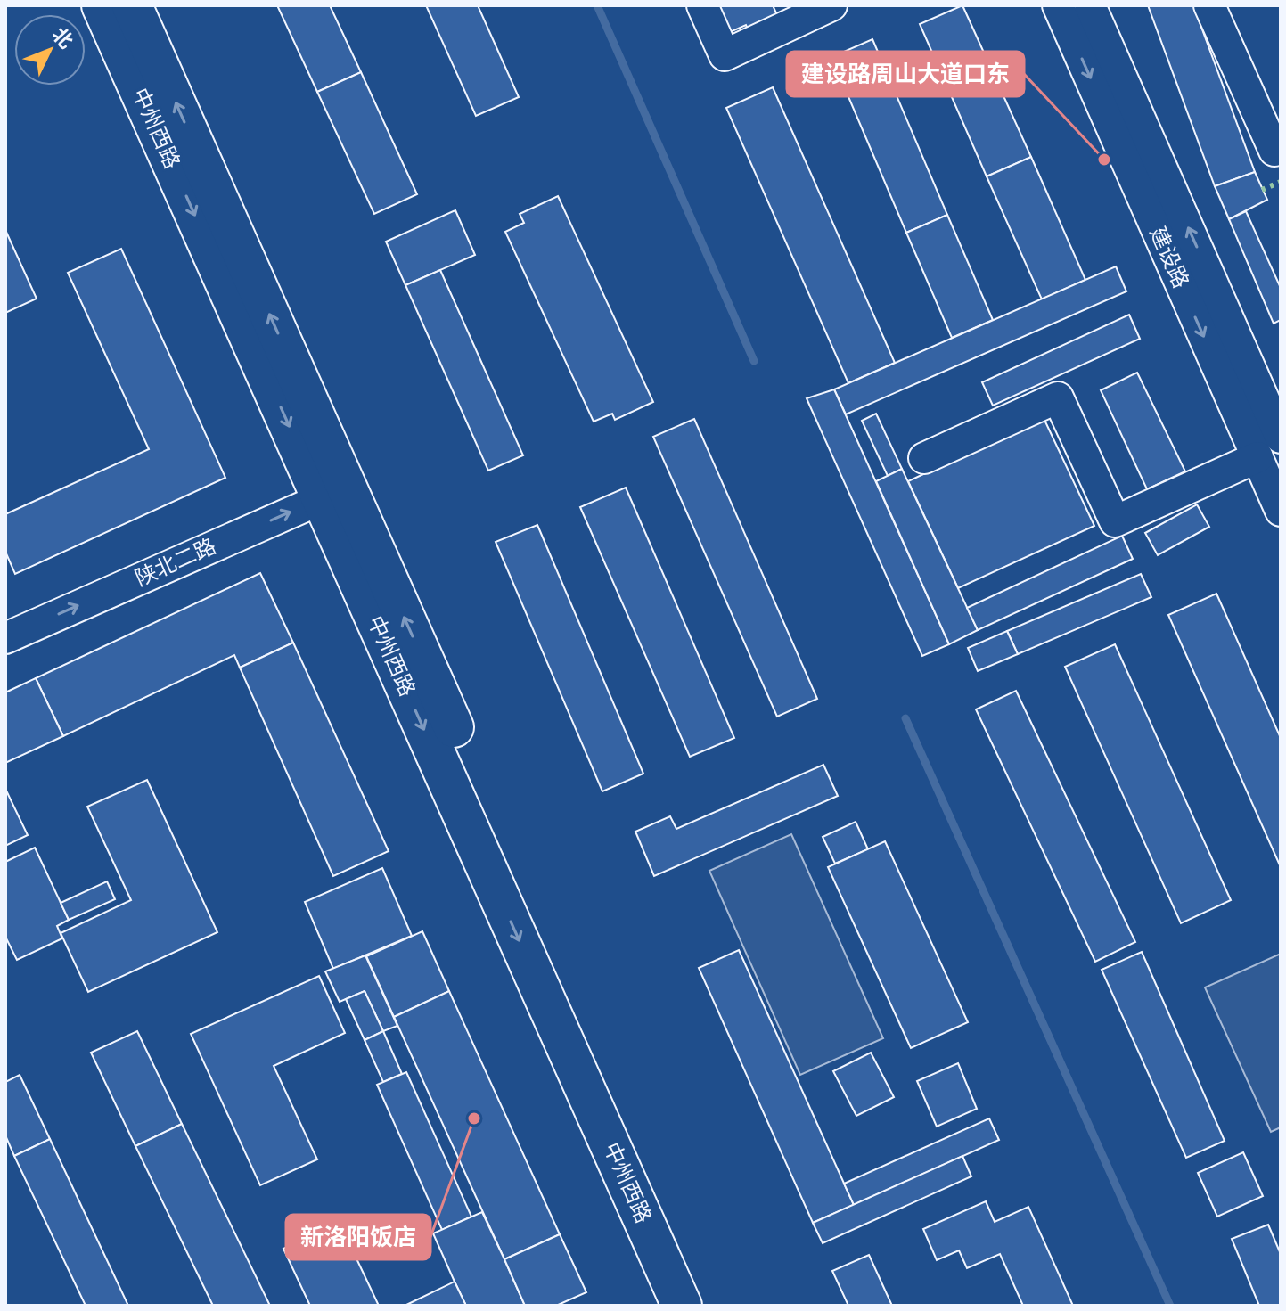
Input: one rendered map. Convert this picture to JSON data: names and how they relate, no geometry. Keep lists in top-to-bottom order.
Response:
{
  "streets": {
    "main road": ["中州西路"],
    "street": ["建设路", "陕北二路"]
  },
  "crossings": [
    ["中州西路", "陕北二路"]
  ],
  "one_way": ["陕北二路"],
  "places": ["建设路周山大道口东", "新洛阳饭店"],
  "north": "top right"
}
